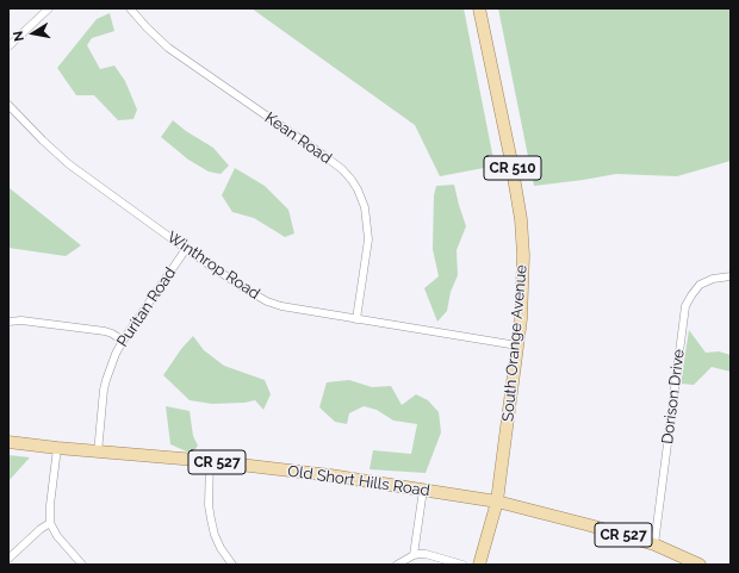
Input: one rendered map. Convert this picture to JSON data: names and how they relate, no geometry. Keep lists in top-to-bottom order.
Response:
{
  "streets": {
    "main road": [
      "CR 510",
      "South Orange Avenue",
      "CR 527",
      "Old Short Hills Road"
    ],
    "street": [
      "Kean Road",
      "Winthrop Road",
      "Puritan Road",
      "Dorison Drive"
    ]
  },
  "crossings": [
    ["Kean Road", "Winthrop Road"],
    ["Winthrop Road", "Puritan Road"],
    ["Winthrop Road", "South Orange Avenue"],
    ["Puritan Road", "Old Short Hills Road"],
    ["South Orange Avenue", "Old Short Hills Road"],
    ["Dorison Drive", "Old Short Hills Road"]
  ],
  "north": "left"
}
